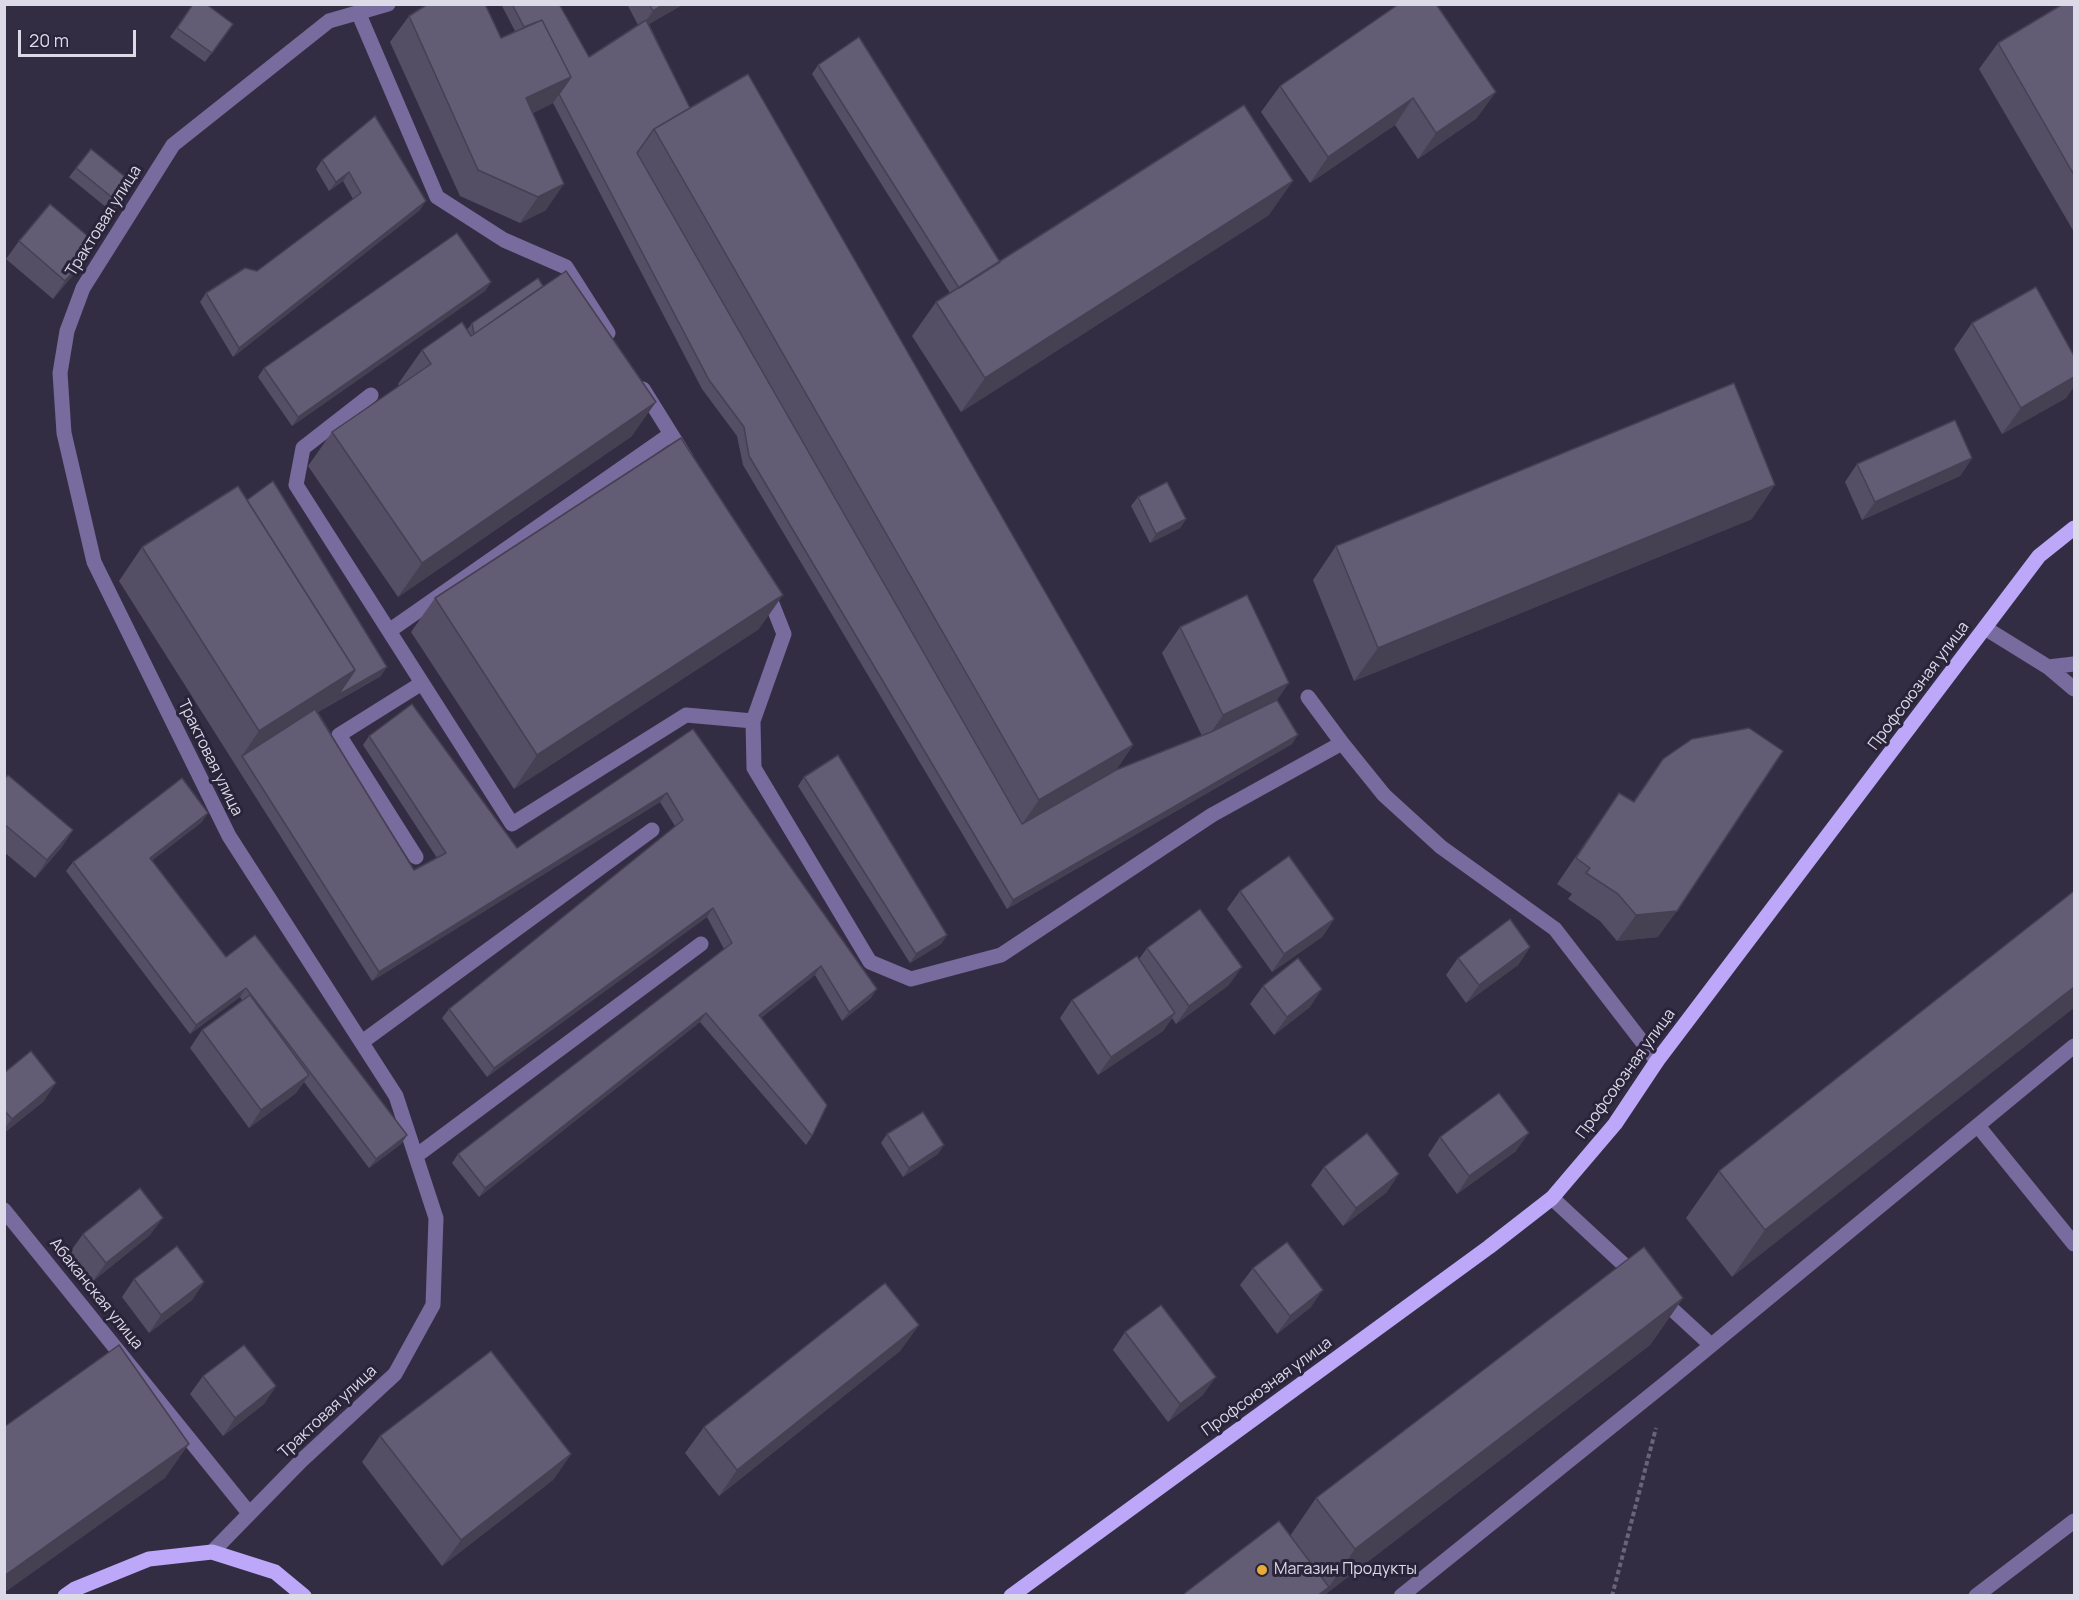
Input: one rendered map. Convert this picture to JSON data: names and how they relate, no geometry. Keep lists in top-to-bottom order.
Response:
{
  "streets": {
    "main road": ["Профсоюзная улица"],
    "street": ["Трактовая улица", "Абаканская улица"]
  },
  "crossings": [
    ["Трактовая улица", "Абаканская улица"]
  ],
  "places": ["Магазин Продукты"],
  "scale_bar": "20 m"
}
